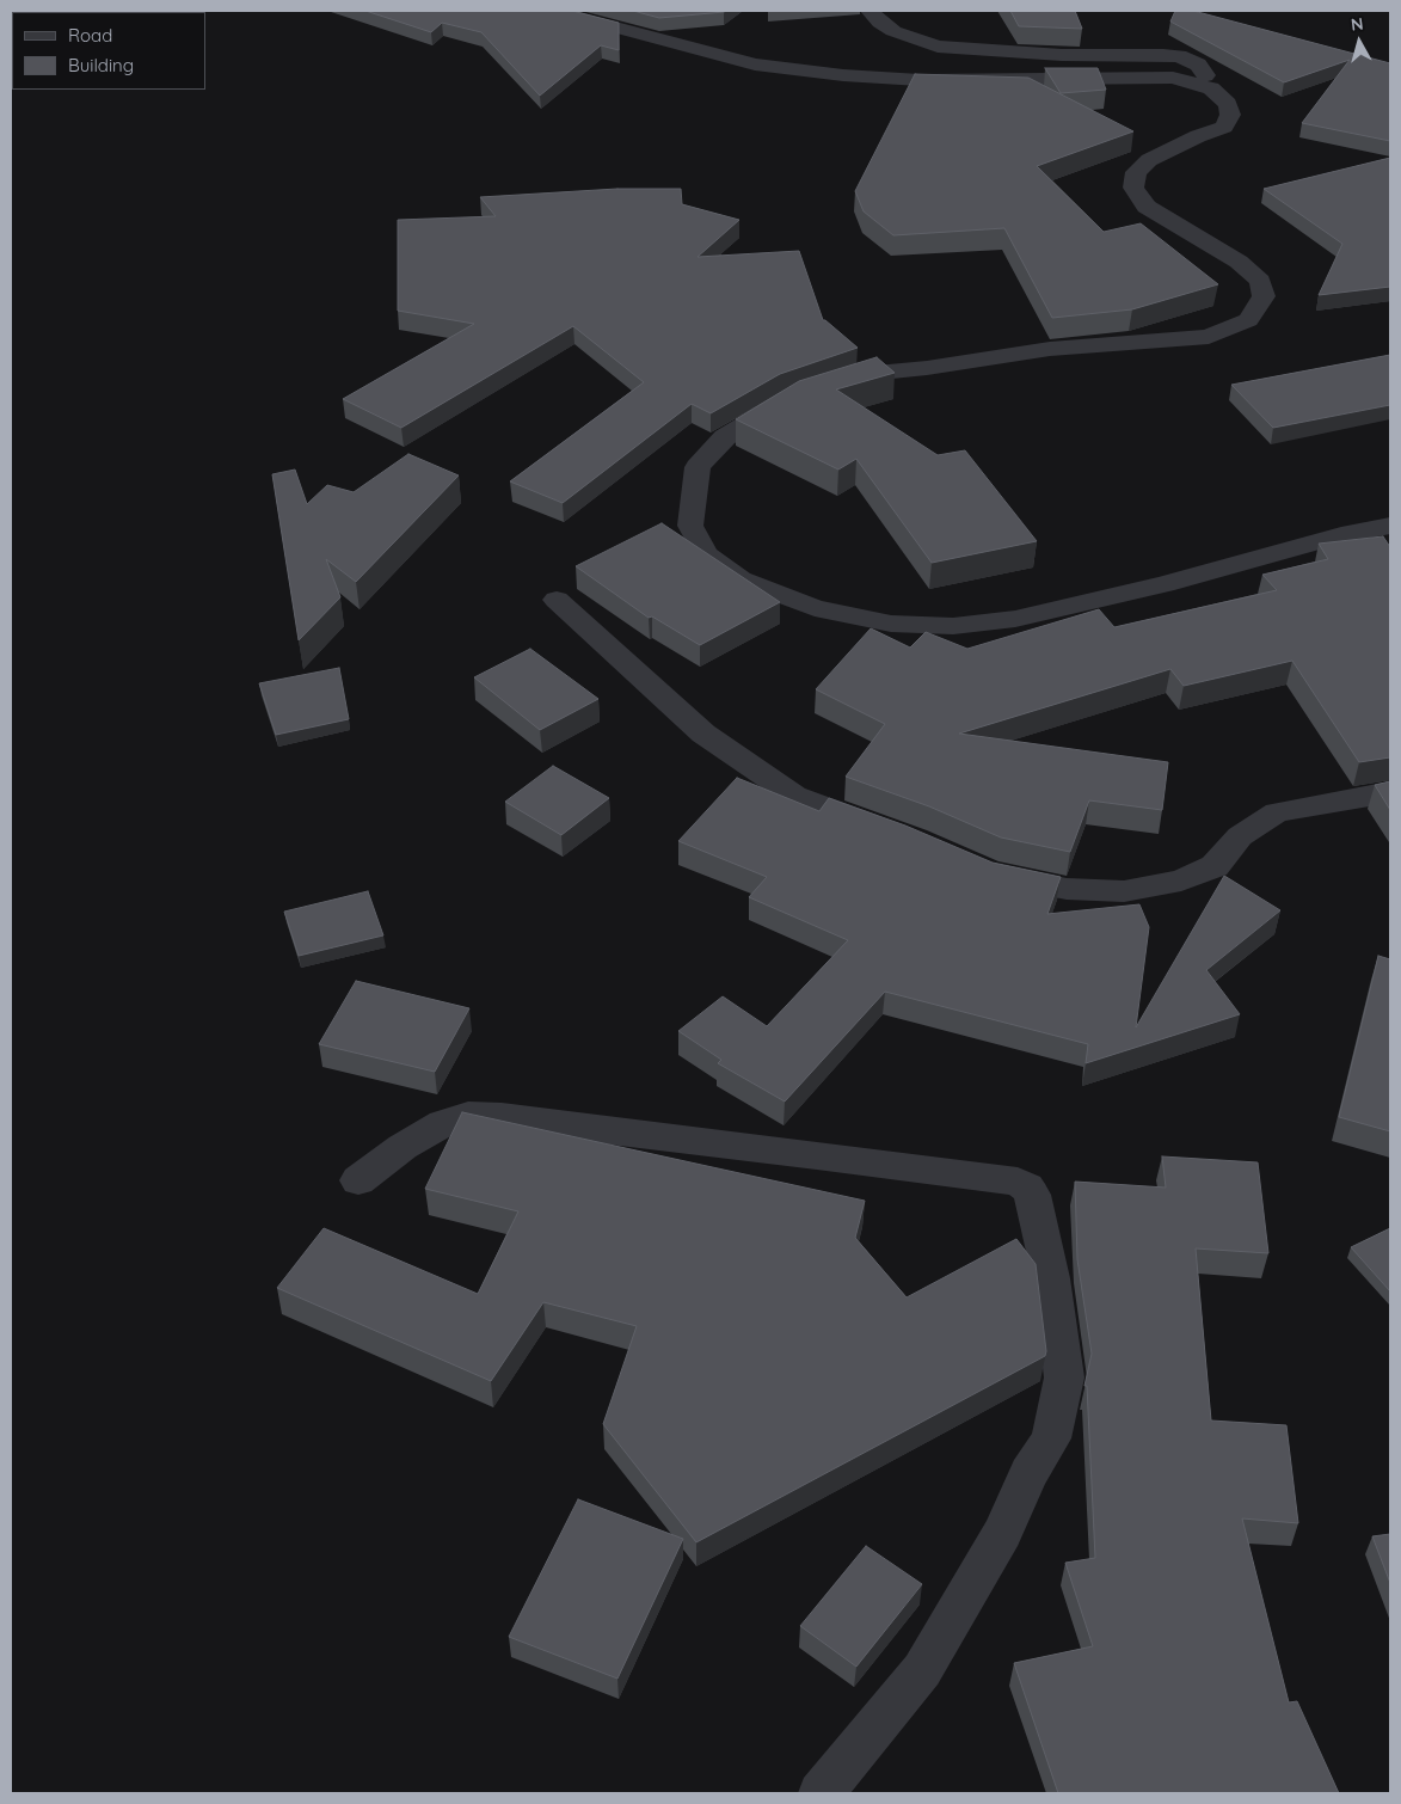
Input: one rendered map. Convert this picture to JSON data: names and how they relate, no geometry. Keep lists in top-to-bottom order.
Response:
{
  "legend": ["Road", "Building"],
  "north": "top"
}
